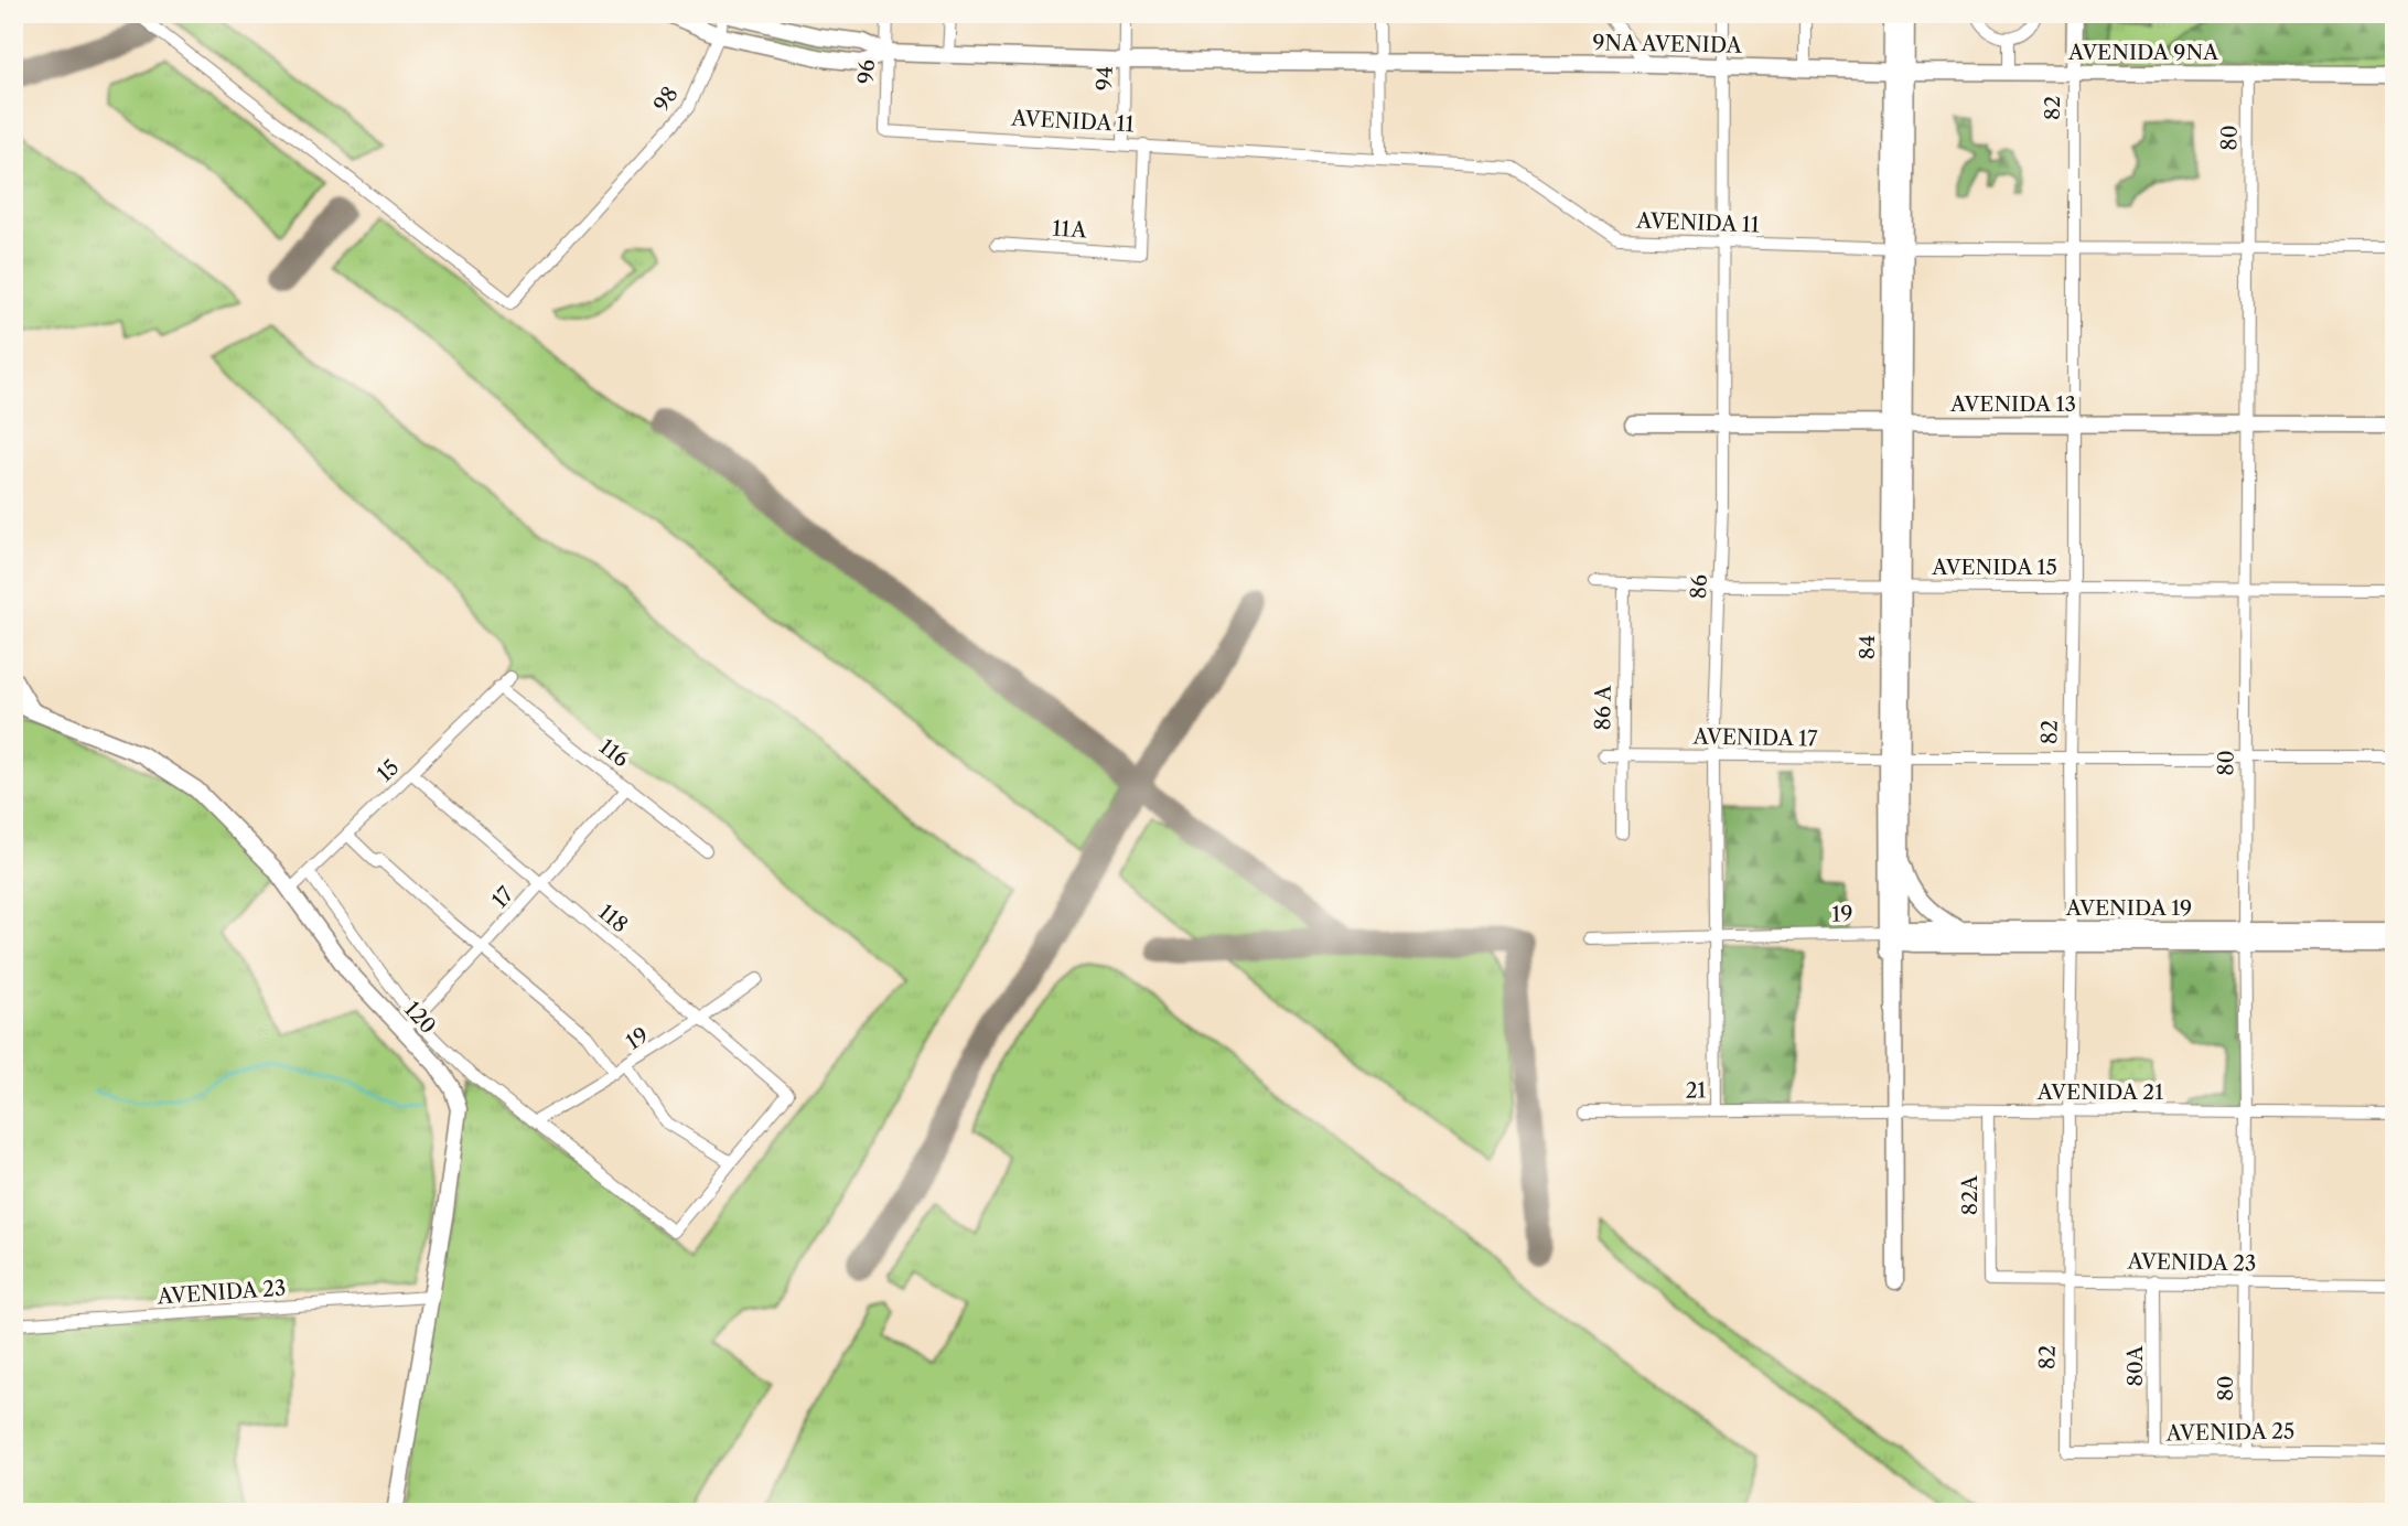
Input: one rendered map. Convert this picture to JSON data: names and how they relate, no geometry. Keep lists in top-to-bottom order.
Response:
{
  "streets": {
    "main road": [
      "9NA AVENIDA",
      "AVENIDA 9NA",
      "82",
      "AVENIDA 13",
      "84",
      "AVENIDA 19",
      "120"
    ],
    "street": [
      "96",
      "94",
      "98",
      "AVENIDA 11",
      "80",
      "11A",
      "AVENIDA 15",
      "86",
      "86 A",
      "AVENIDA 17",
      "116",
      "15",
      "17",
      "19",
      "118",
      "21",
      "AVENIDA 21",
      "82A",
      "AVENIDA 23",
      "80A",
      "AVENIDA 25"
    ]
  },
  "crossings": [
    ["9NA AVENIDA", "AVENIDA 9NA"],
    ["9NA AVENIDA", "96"],
    ["9NA AVENIDA", "94"],
    ["9NA AVENIDA", "86"],
    ["9NA AVENIDA", "84"],
    ["AVENIDA 9NA", "82"],
    ["AVENIDA 9NA", "80"],
    ["AVENIDA 9NA", "84"],
    ["96", "AVENIDA 11"],
    ["94", "AVENIDA 11"],
    ["82", "AVENIDA 11"],
    ["82", "AVENIDA 13"],
    ["82", "AVENIDA 15"],
    ["82", "AVENIDA 17"],
    ["82", "AVENIDA 19"],
    ["82", "AVENIDA 21"],
    ["82", "AVENIDA 23"],
    ["82", "AVENIDA 25"],
    ["AVENIDA 11", "80"],
    ["AVENIDA 11", "11A"],
    ["AVENIDA 11", "86"],
    ["AVENIDA 11", "84"],
    ["80", "AVENIDA 13"],
    ["80", "AVENIDA 15"],
    ["80", "AVENIDA 17"],
    ["80", "AVENIDA 19"],
    ["80", "AVENIDA 21"],
    ["80", "AVENIDA 23"],
    ["80", "AVENIDA 25"],
    ["AVENIDA 13", "86"],
    ["AVENIDA 13", "84"],
    ["AVENIDA 15", "86"],
    ["AVENIDA 15", "84"],
    ["AVENIDA 15", "86 A"],
    ["86", "AVENIDA 17"],
    ["86", "19"],
    ["86", "21"],
    ["84", "AVENIDA 17"],
    ["84", "AVENIDA 19"],
    ["84", "19"],
    ["84", "AVENIDA 21"],
    ["86 A", "AVENIDA 17"],
    ["116", "15"],
    ["116", "17"],
    ["15", "118"],
    ["15", "120"],
    ["17", "118"],
    ["17", "120"],
    ["AVENIDA 19", "19"],
    ["19", "118"],
    ["19", "120"],
    ["118", "120"],
    ["120", "AVENIDA 23"],
    ["21", "AVENIDA 21"],
    ["AVENIDA 21", "82A"],
    ["82A", "AVENIDA 23"],
    ["AVENIDA 23", "80A"],
    ["80A", "AVENIDA 25"]
  ]
}
